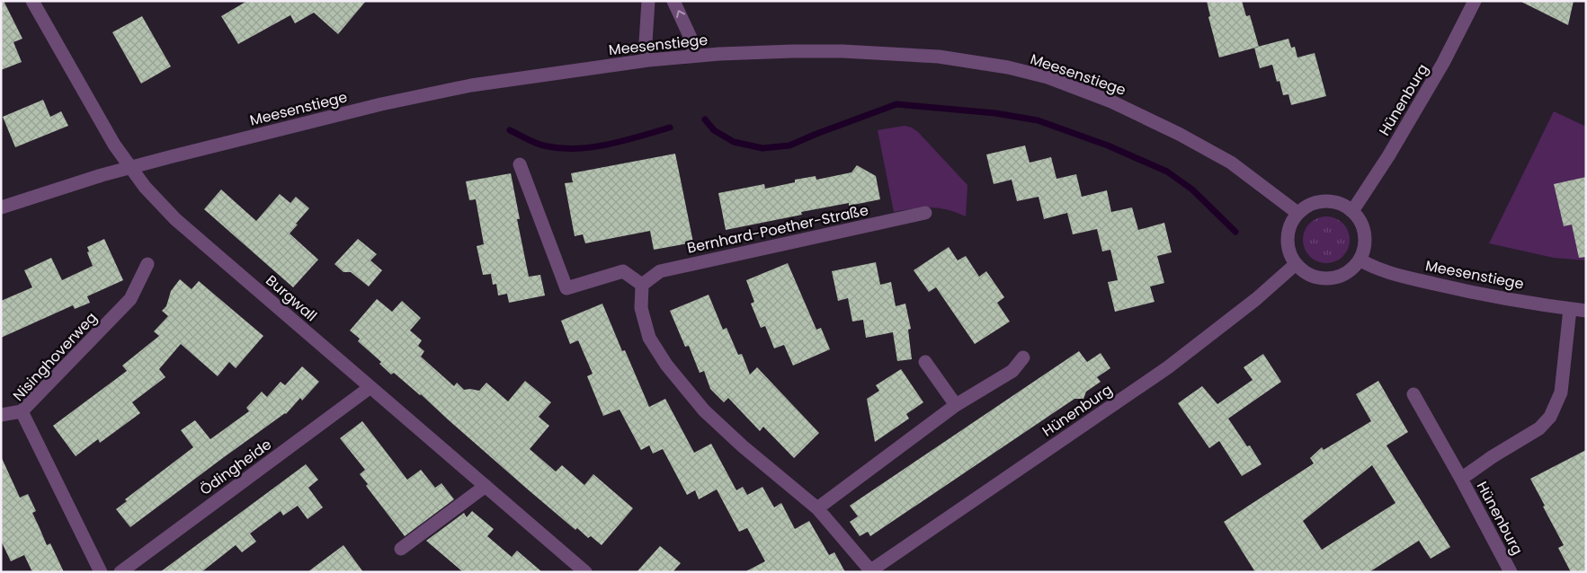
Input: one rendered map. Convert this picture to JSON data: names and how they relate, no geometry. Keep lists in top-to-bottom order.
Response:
{
  "streets": {
    "street": [
      "Meesenstiege",
      "Hünenburg",
      "Bernhard-Poether-Straße",
      "Burgwall",
      "Nisinghoverweg",
      "Ödingheide"
    ]
  },
  "crossings": [
    ["Meesenstiege", "Hünenburg"],
    ["Meesenstiege", "Burgwall"],
    ["Burgwall", "Ödingheide"]
  ]
}
